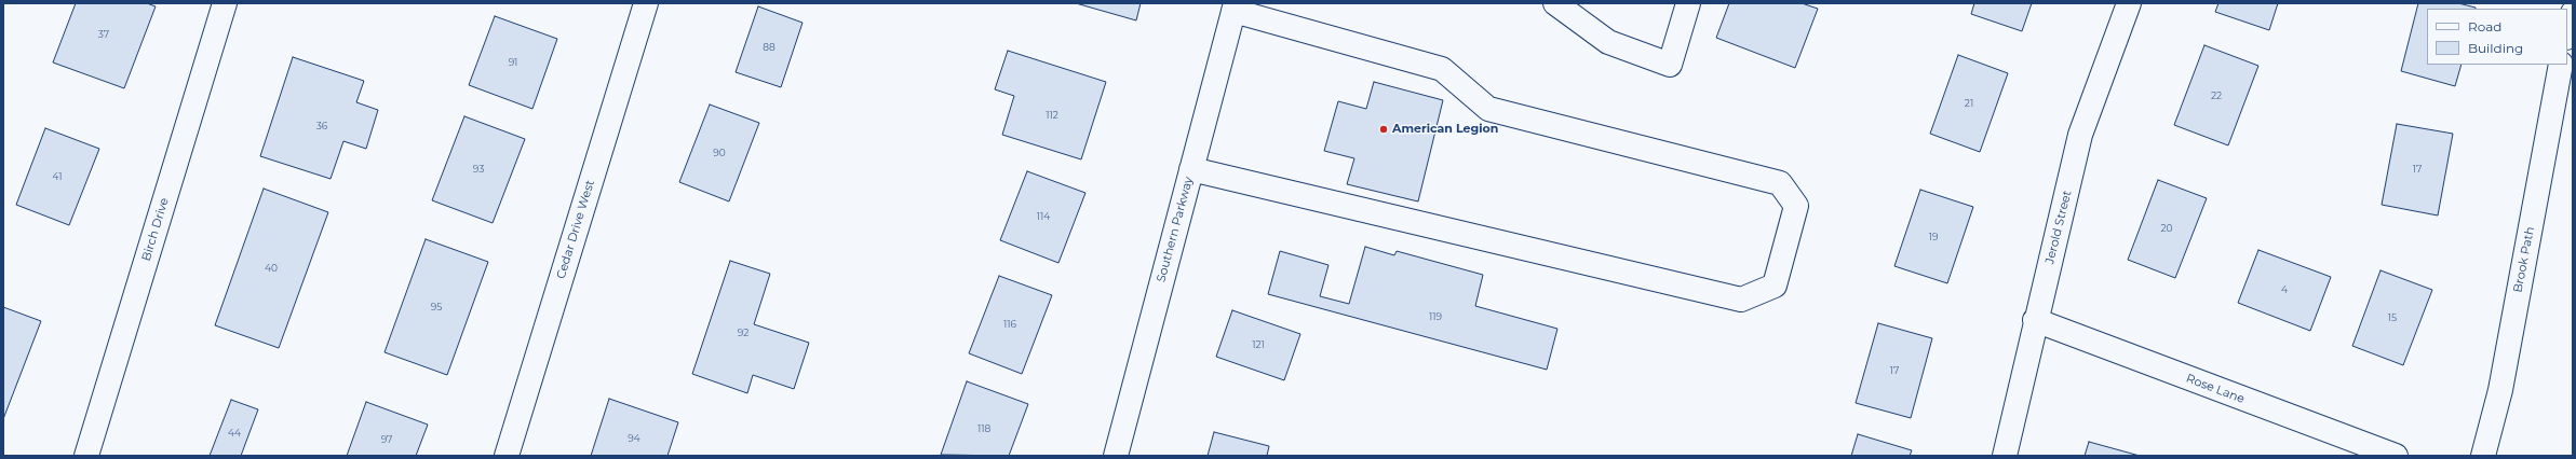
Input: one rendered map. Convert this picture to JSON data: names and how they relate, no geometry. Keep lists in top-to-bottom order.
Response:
{
  "streets": {
    "street": [
      "Jerold Street",
      "Birch Drive",
      "Cedar Drive West",
      "Southern Parkway",
      "Brook Path",
      "Rose Lane"
    ]
  },
  "crossings": [
    ["Jerold Street", "Rose Lane"]
  ],
  "places": ["American Legion"],
  "house_numbers": [
    "37",
    "88",
    "91",
    "22",
    "21",
    "112",
    "36",
    "90",
    "93",
    "17",
    "41",
    "114",
    "20",
    "19",
    "40",
    "4",
    "95",
    "119",
    "15",
    "116",
    "92",
    "121",
    "17",
    "118",
    "44",
    "94",
    "97"
  ],
  "legend": ["Road", "Building"]
}
